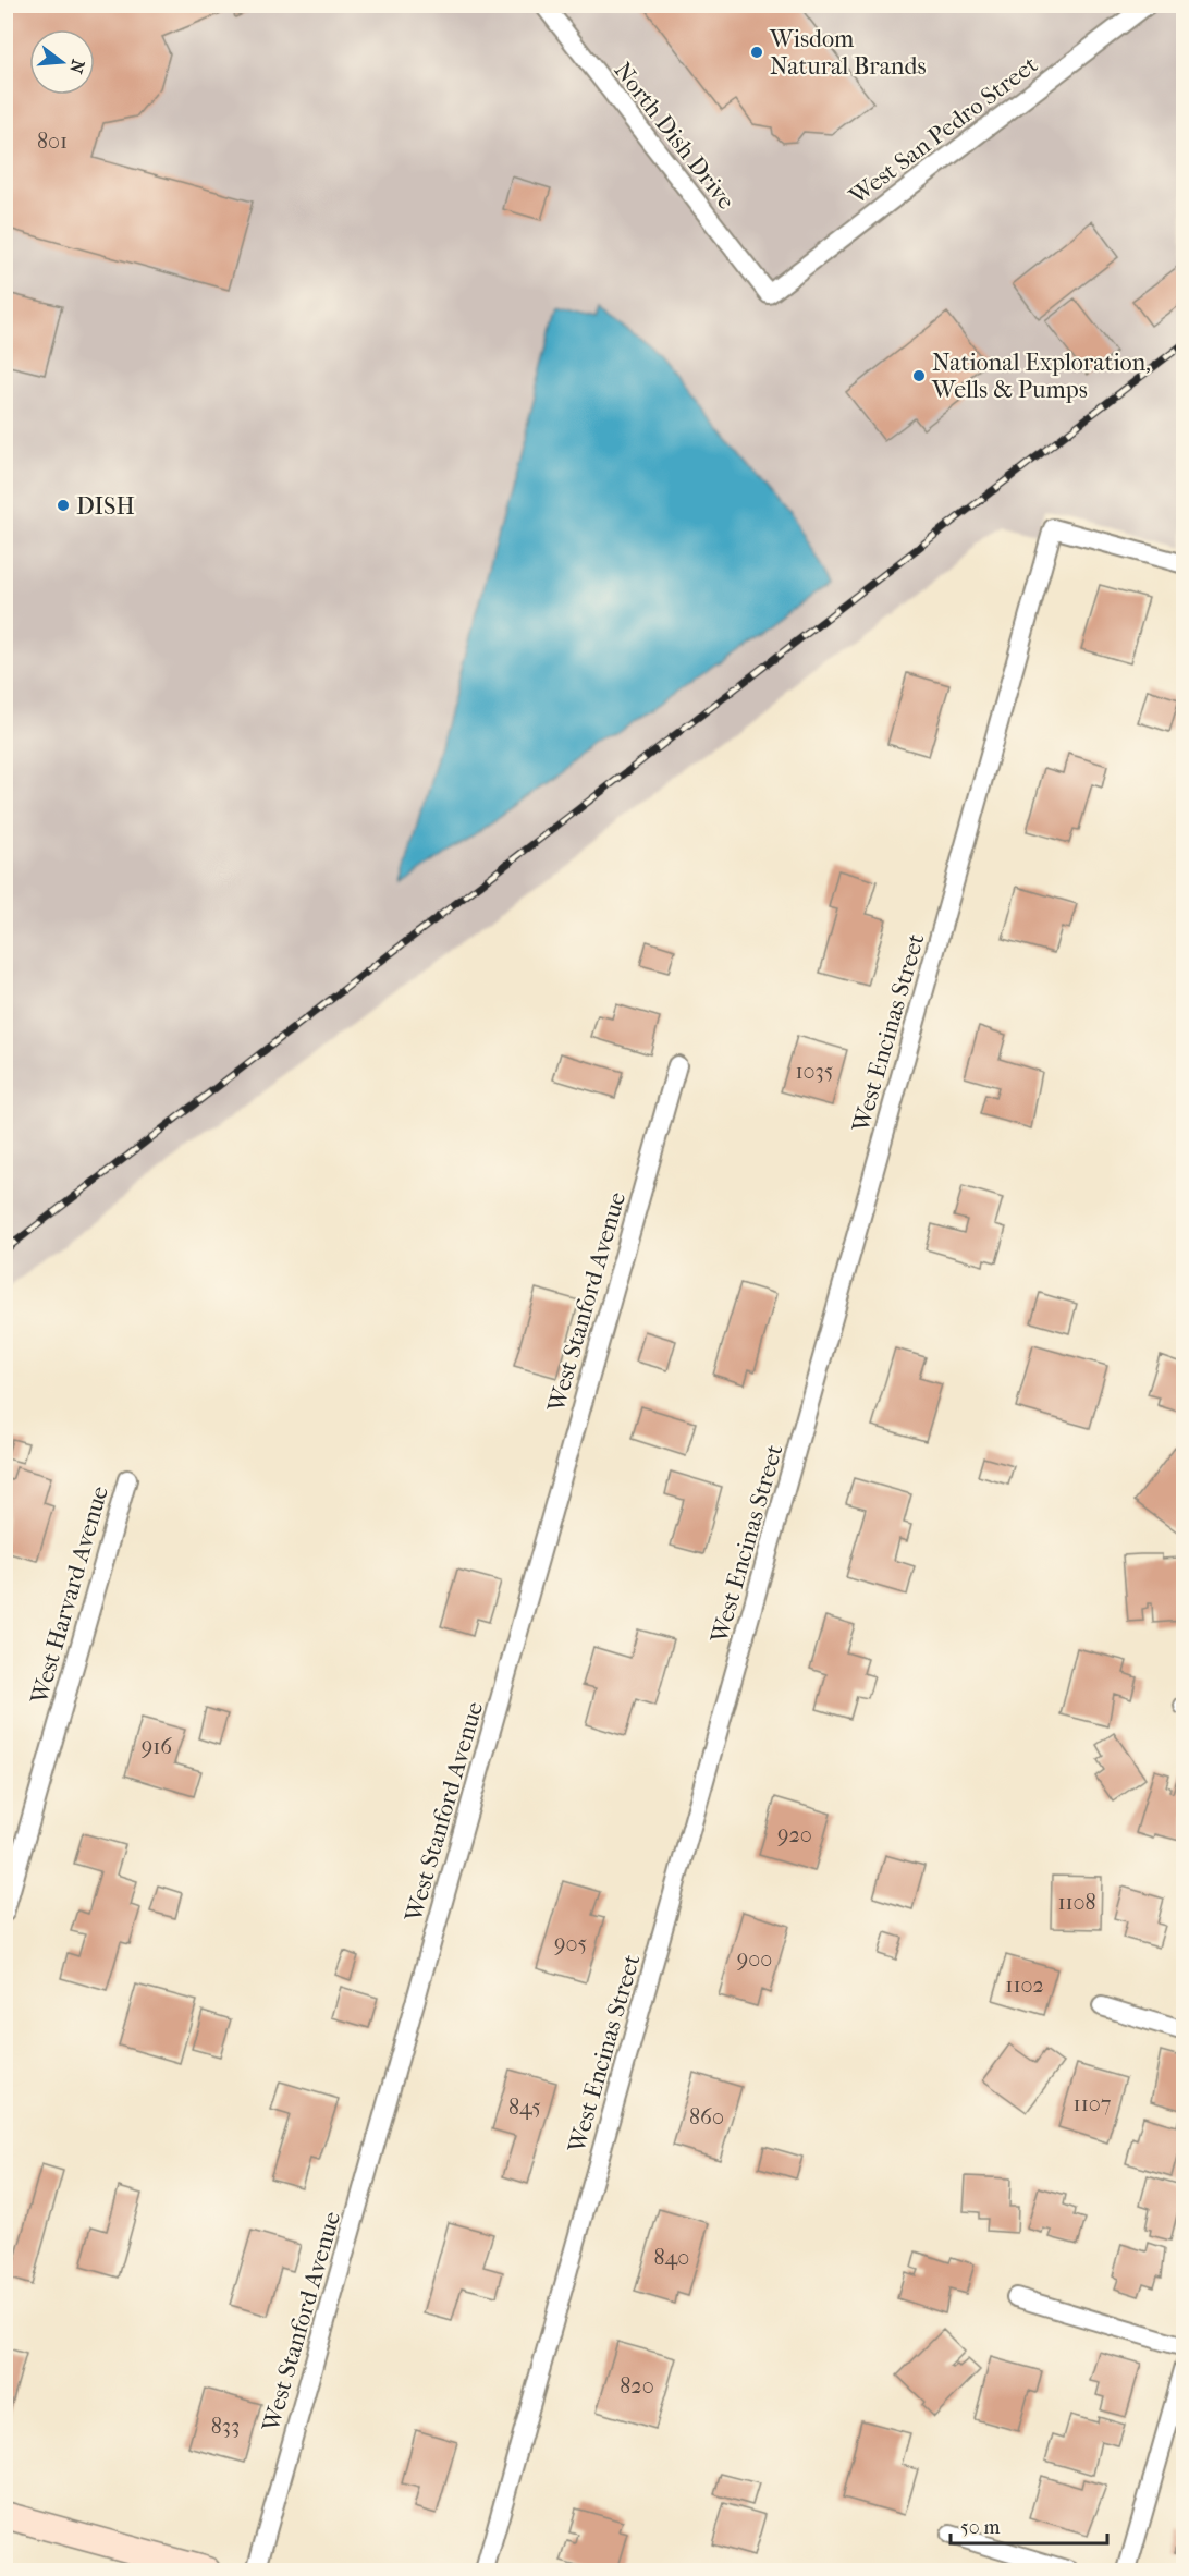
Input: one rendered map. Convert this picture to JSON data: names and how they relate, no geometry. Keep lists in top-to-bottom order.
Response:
{
  "streets": {
    "street": [
      "West San Pedro Street",
      "North Dish Drive",
      "West Encinas Street",
      "West Stanford Avenue",
      "West Harvard Avenue"
    ]
  },
  "crossings": [
    ["West San Pedro Street", "North Dish Drive"]
  ],
  "places": ["Wisdom Natural Brands", "National Exploration, Wells & Pumps", "DISH"],
  "house_numbers": [
    "801",
    "1035",
    "916",
    "920",
    "1108",
    "905",
    "900",
    "1102",
    "1107",
    "845",
    "860",
    "840",
    "820",
    "833"
  ],
  "scale_bar": "50 m",
  "north": "right"
}
